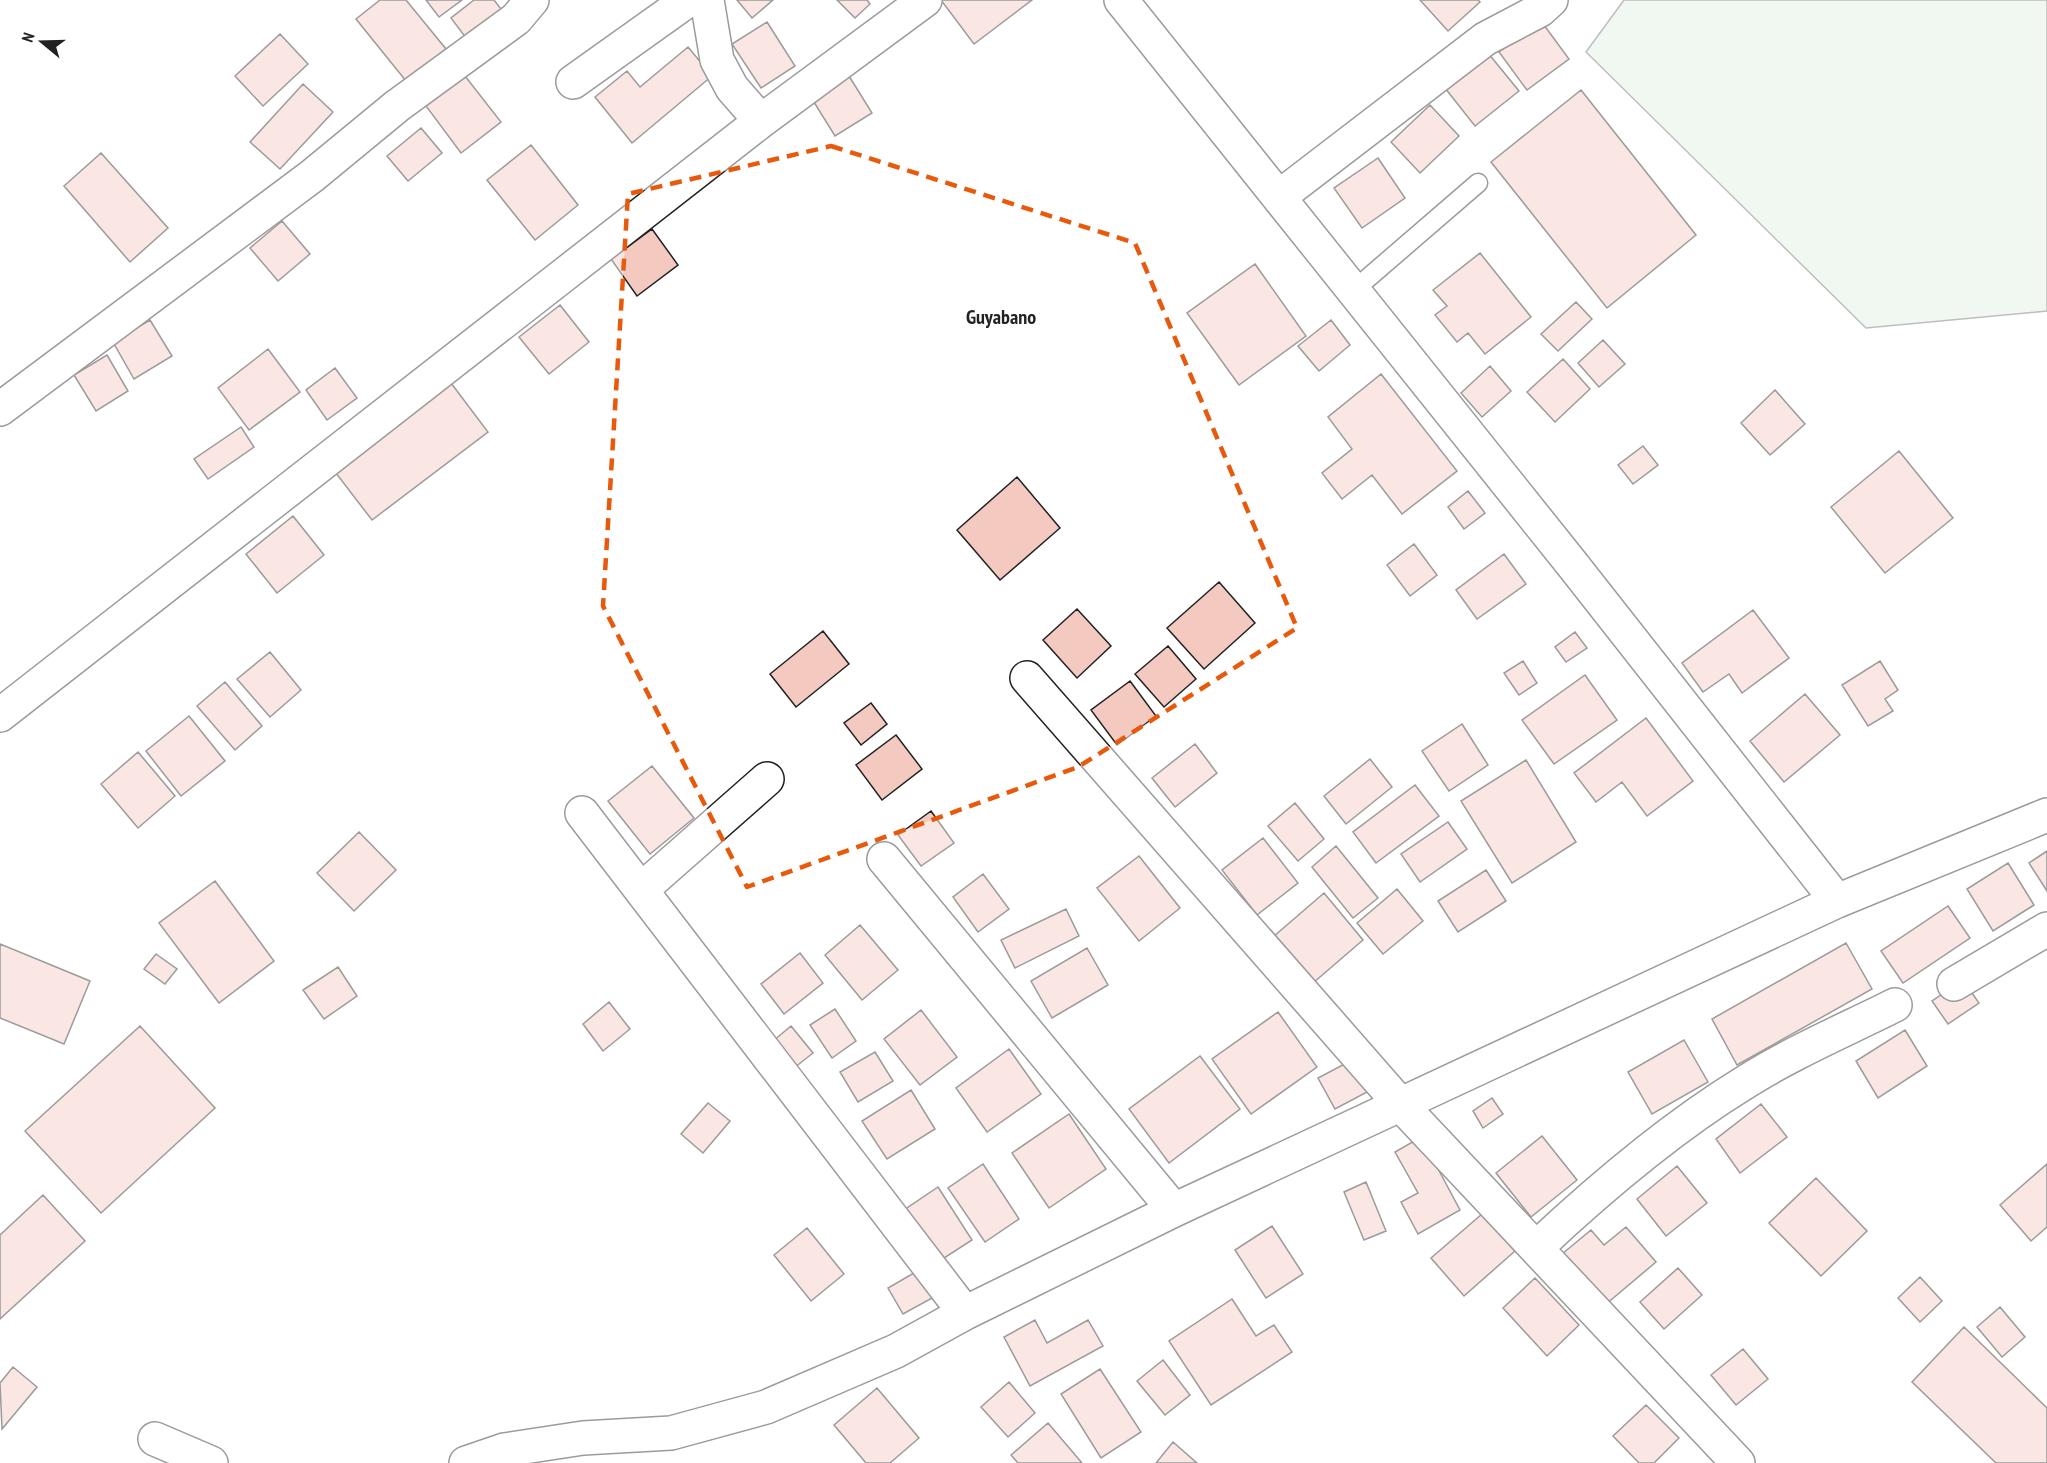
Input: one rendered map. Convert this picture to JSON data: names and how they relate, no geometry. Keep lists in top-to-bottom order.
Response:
{
  "districts": ["Guyabano"],
  "north": "left"
}
